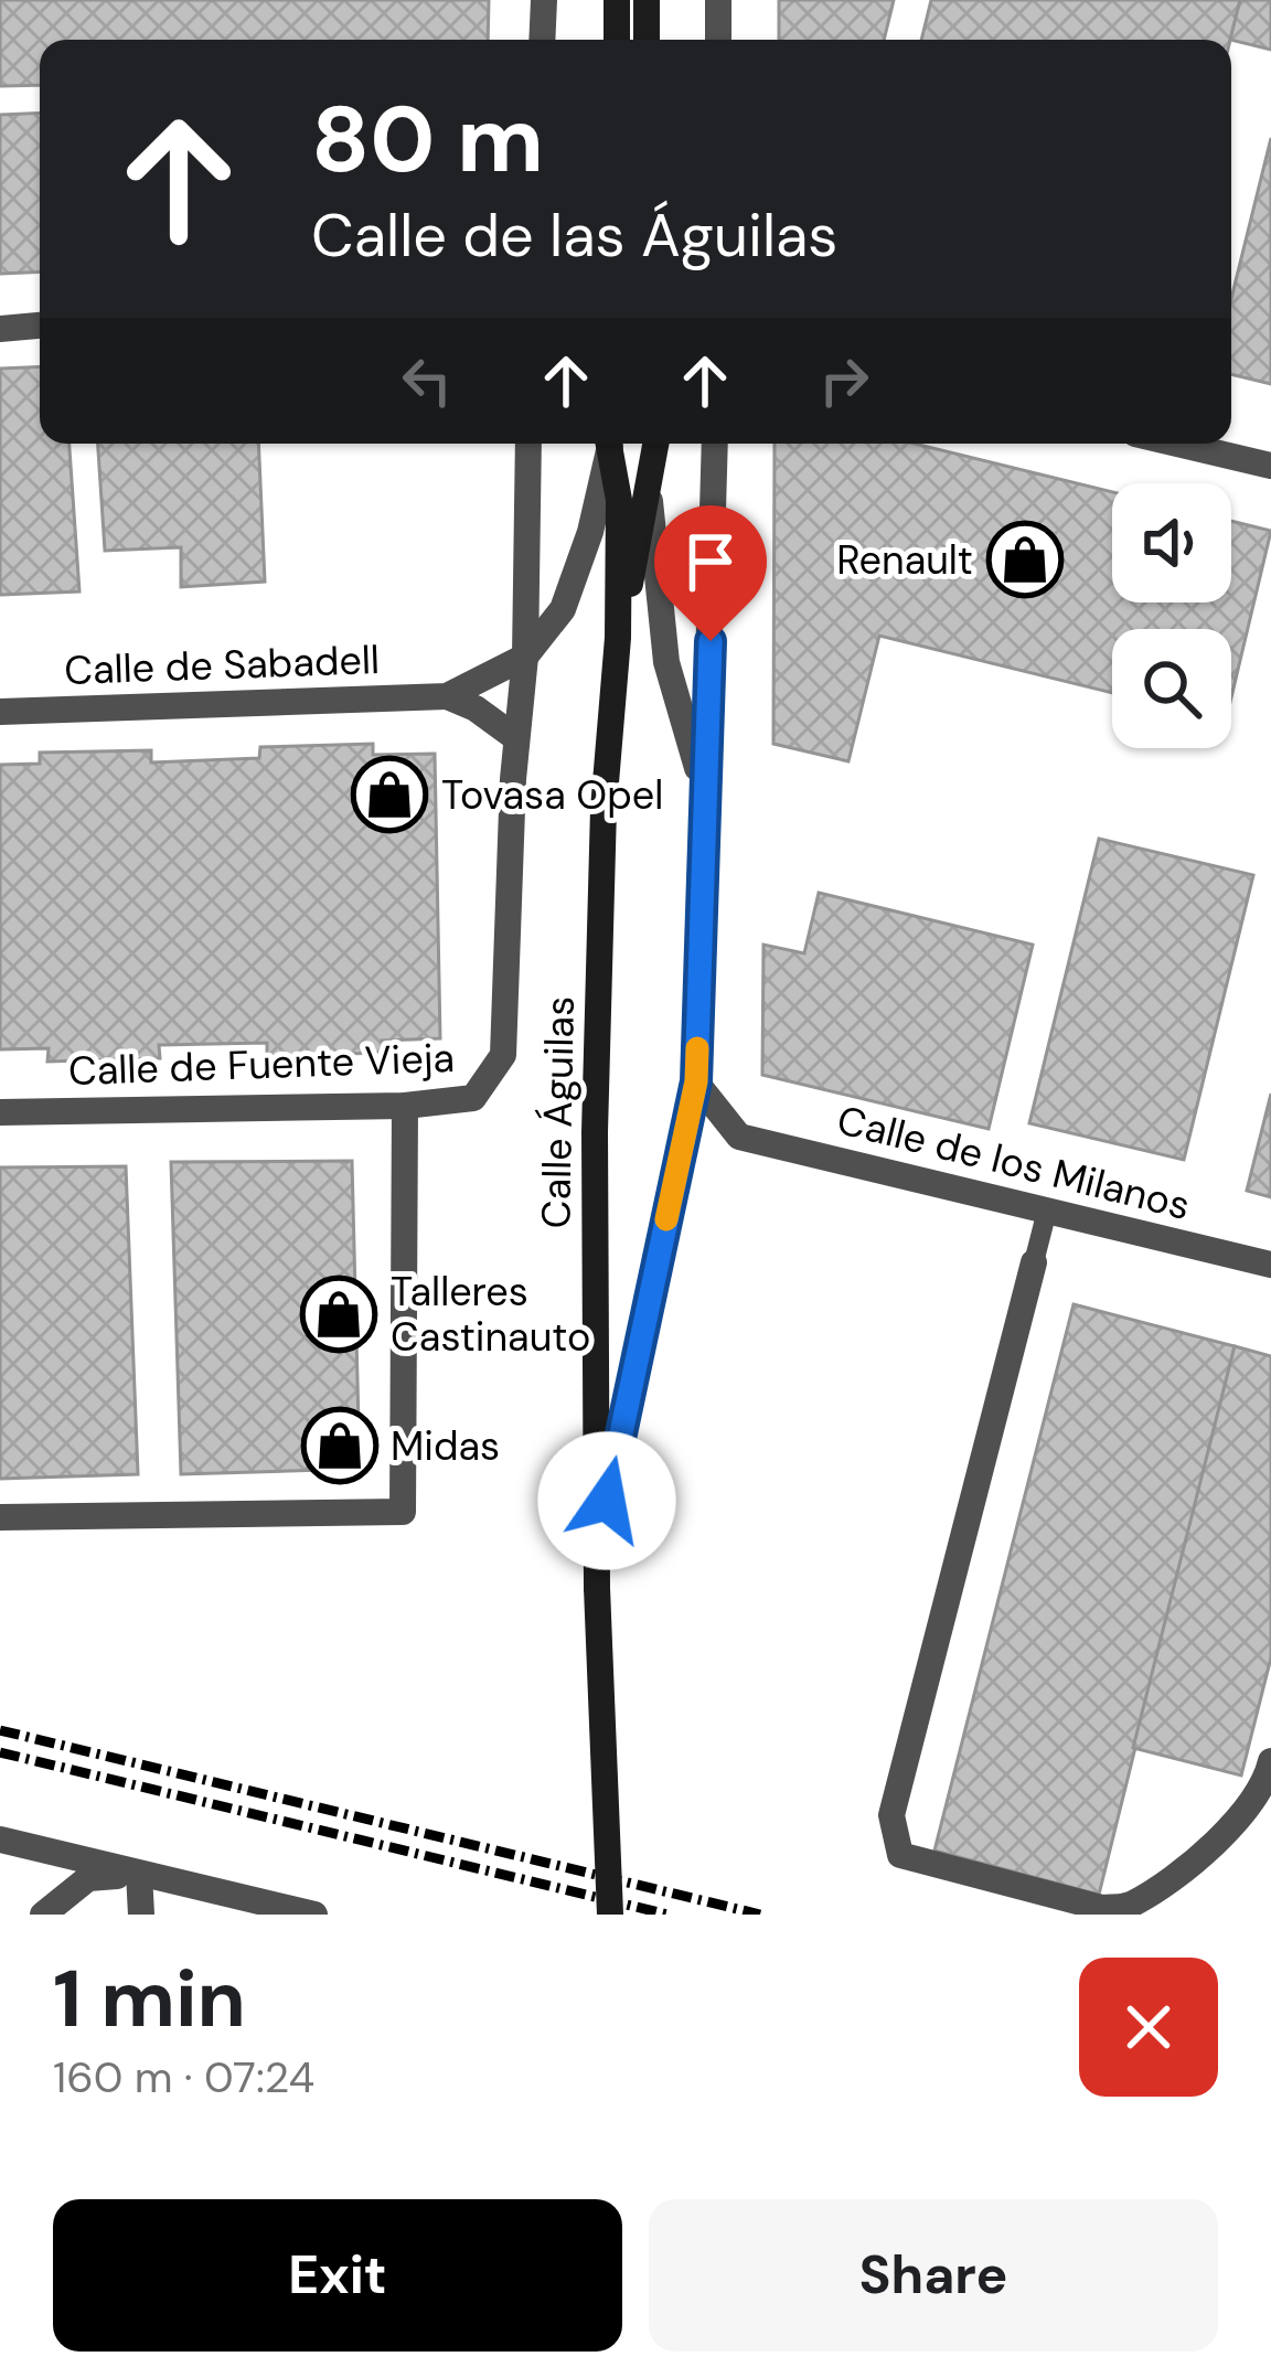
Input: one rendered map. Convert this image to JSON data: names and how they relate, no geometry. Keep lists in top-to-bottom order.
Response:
{
  "streets": {
    "main road": ["Calle Águilas"],
    "street": ["Calle de Sabadell", "Calle de Fuente Vieja", "Calle de los Milanos"]
  },
  "crossings": [
    ["Calle de Sabadell", "Calle de Fuente Vieja"]
  ],
  "places": {
    "shop": [
      "Renault",
      "Tovasa Opel",
      "Talleres Castinauto",
      "Midas"
    ]
  },
  "page": {
    "turn": ["80 m", "Calle de las Águilas"],
    "heading": ["1 min", "160 m · 07:24"],
    "buttons": ["Exit", "Share"]
  }
}
